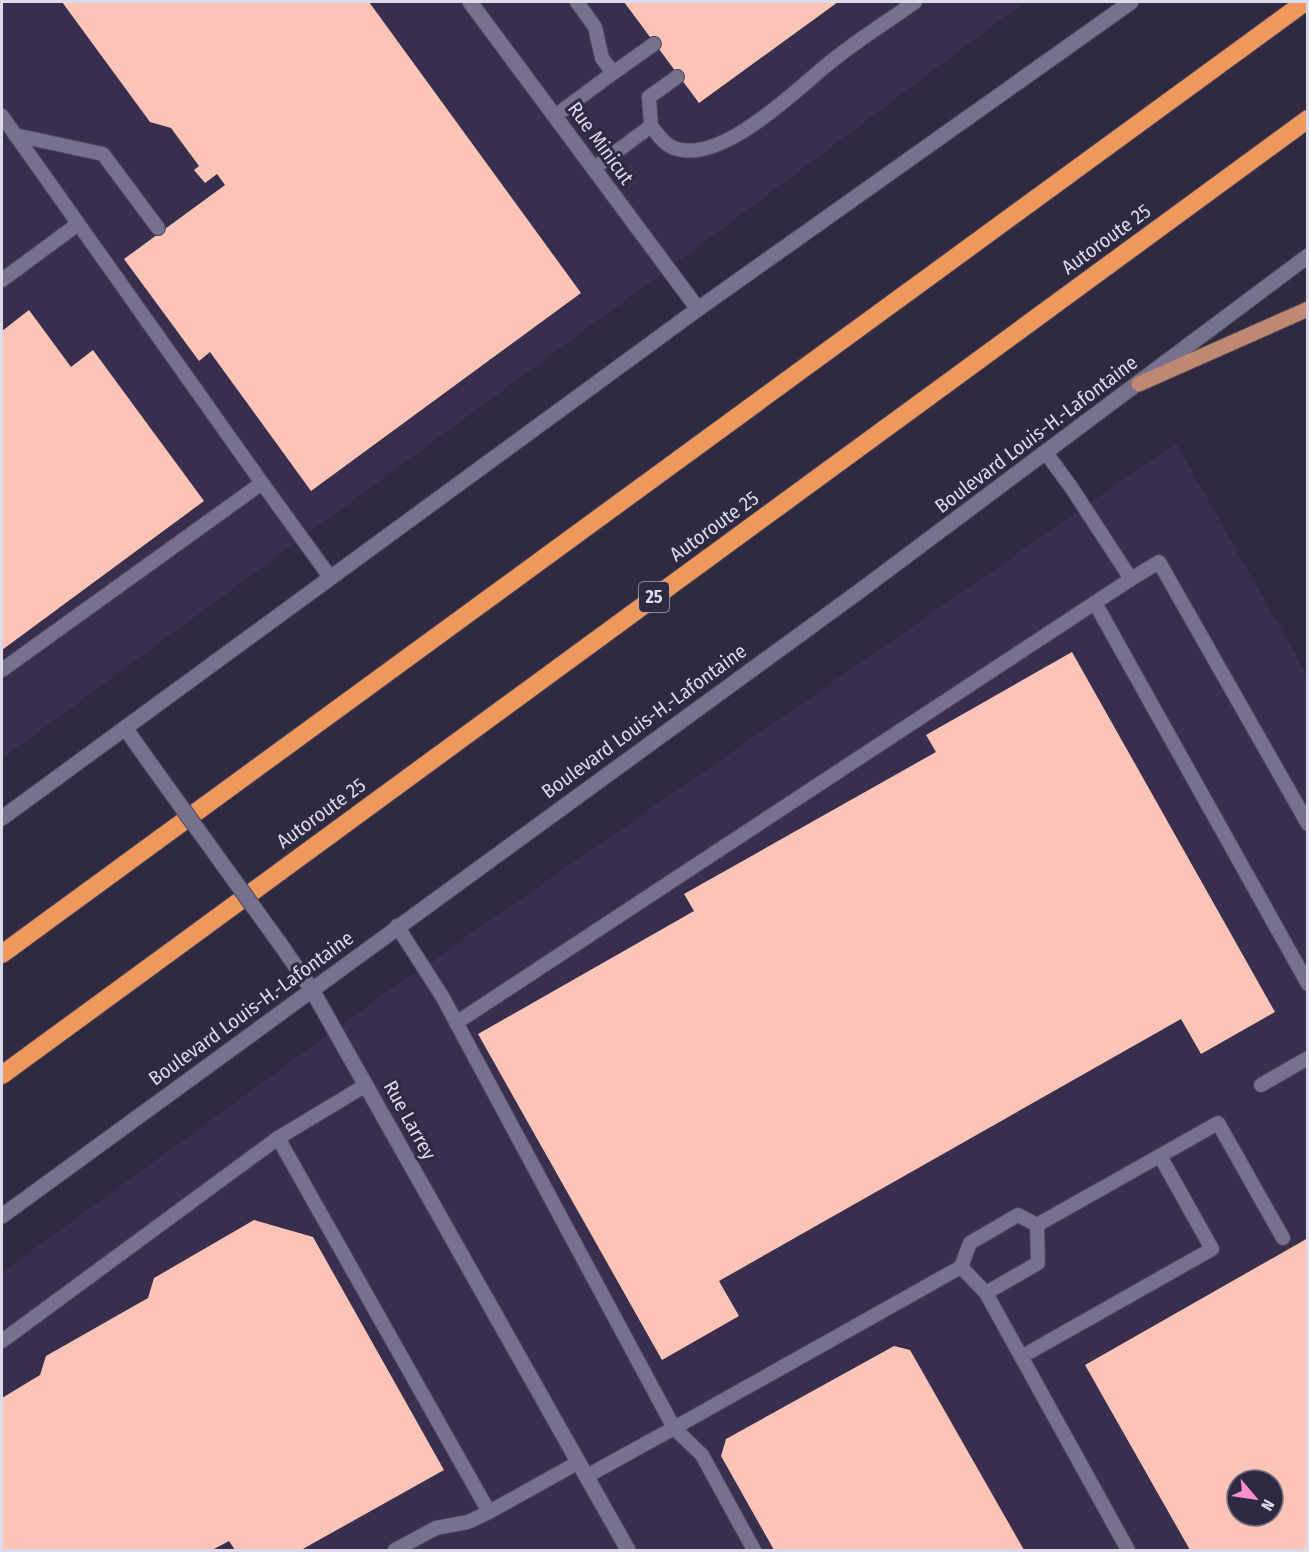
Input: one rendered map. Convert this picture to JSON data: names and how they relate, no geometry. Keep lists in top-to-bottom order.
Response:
{
  "streets": {
    "highway": ["Autoroute 25", "25"],
    "main road": ["Rue Minicut", "Boulevard Louis-H.-Lafontaine", "Rue Larrey"]
  },
  "crossings": [
    ["Boulevard Louis-H.-Lafontaine", "Rue Larrey"]
  ],
  "north": "bottom right"
}
